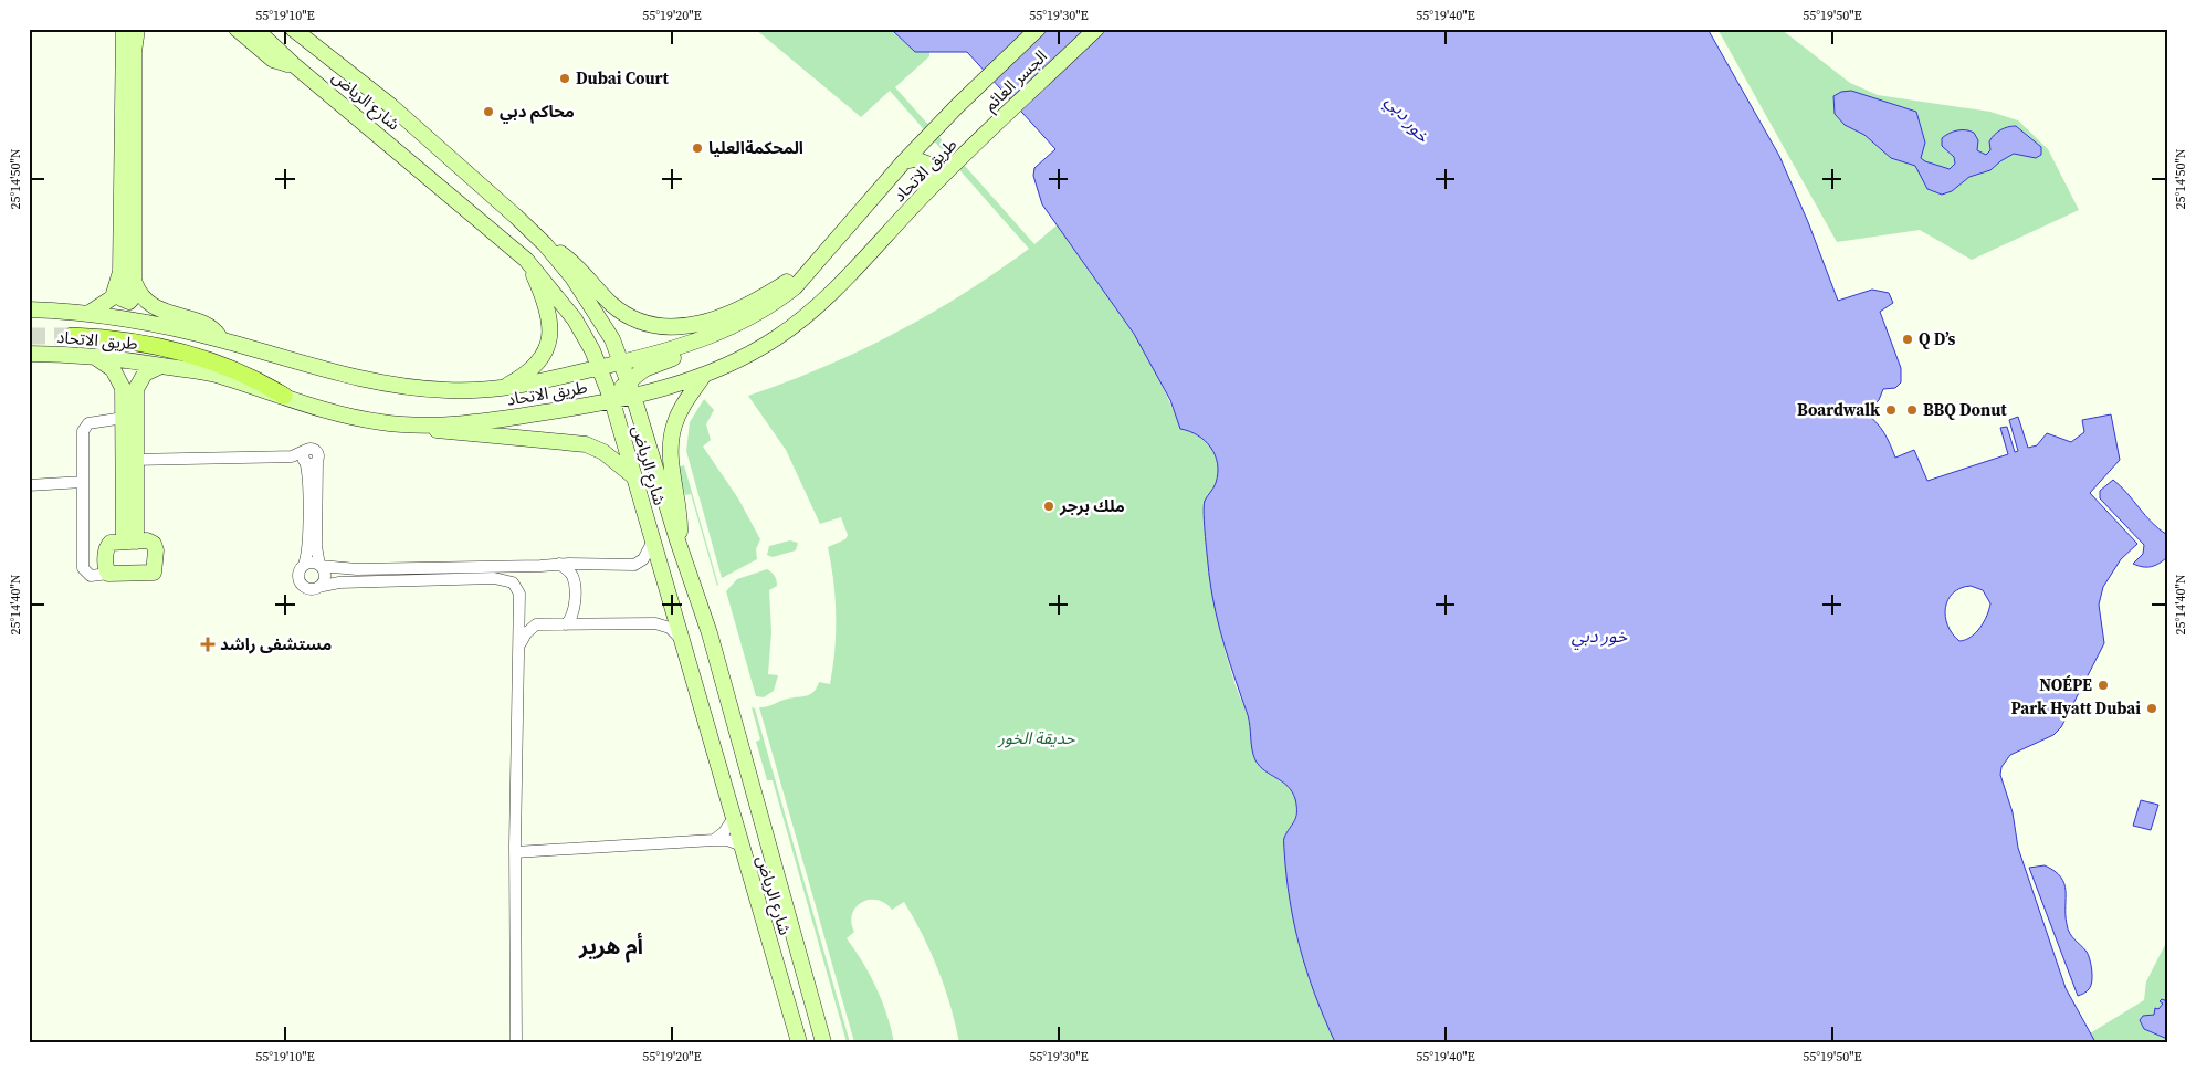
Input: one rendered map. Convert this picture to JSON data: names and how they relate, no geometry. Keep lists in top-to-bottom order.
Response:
{
  "streets": {
    "main road": ["الجسر العائم", "شارع الرياض", "طريق الاتحاد"]
  },
  "crossings": [
    ["الجسر العائم", "طريق الاتحاد"],
    ["شارع الرياض", "طريق الاتحاد"]
  ],
  "districts": ["أم هرير"],
  "water": ["خور دبي"],
  "parks": ["حديقة الخور"],
  "places": {
    "other": [
      "Dubai Court",
      "محاكم دبي",
      "المحكمةالعليا",
      "Q D’s",
      "Boardwalk",
      "BBQ Donut",
      "ملك برجر",
      "NOÉPE",
      "Park Hyatt Dubai"
    ],
    "health": ["مستشفى راشد"]
  },
  "coordinates": [
    "55°19'10\"E",
    "55°19'20\"E",
    "55°19'30\"E",
    "55°19'40\"E",
    "55°19'50\"E",
    "25°14'50\"N",
    "25°14'40\"N"
  ]
}
